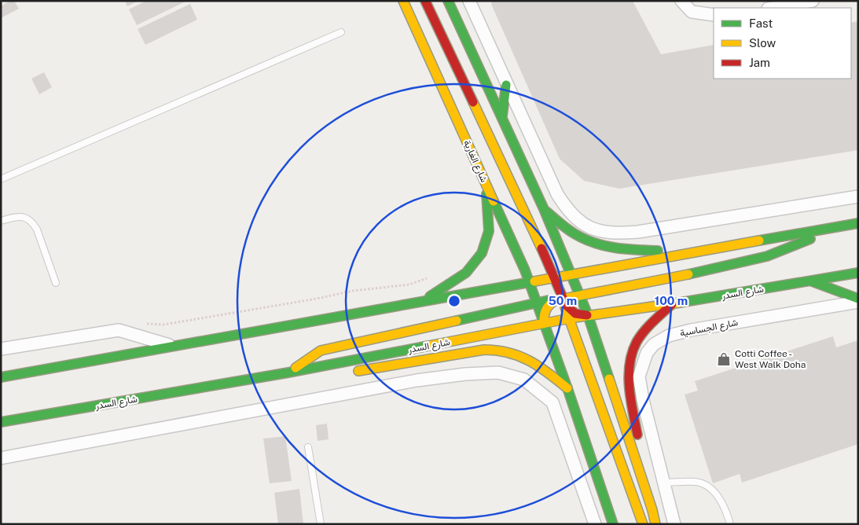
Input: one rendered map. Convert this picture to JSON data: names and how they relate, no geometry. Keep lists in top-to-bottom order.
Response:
{
  "streets": {
    "main road": ["شارع الغارية", "شارع السدر"],
    "street": ["شارع الجساسية"]
  },
  "crossings": [
    ["شارع الغارية", "شارع السدر"]
  ],
  "places": {
    "shop": ["Cotti Coffee - West Walk Doha"]
  },
  "legend": ["Fast", "Slow", "Jam"],
  "rings": ["50 m", "100 m"]
}
